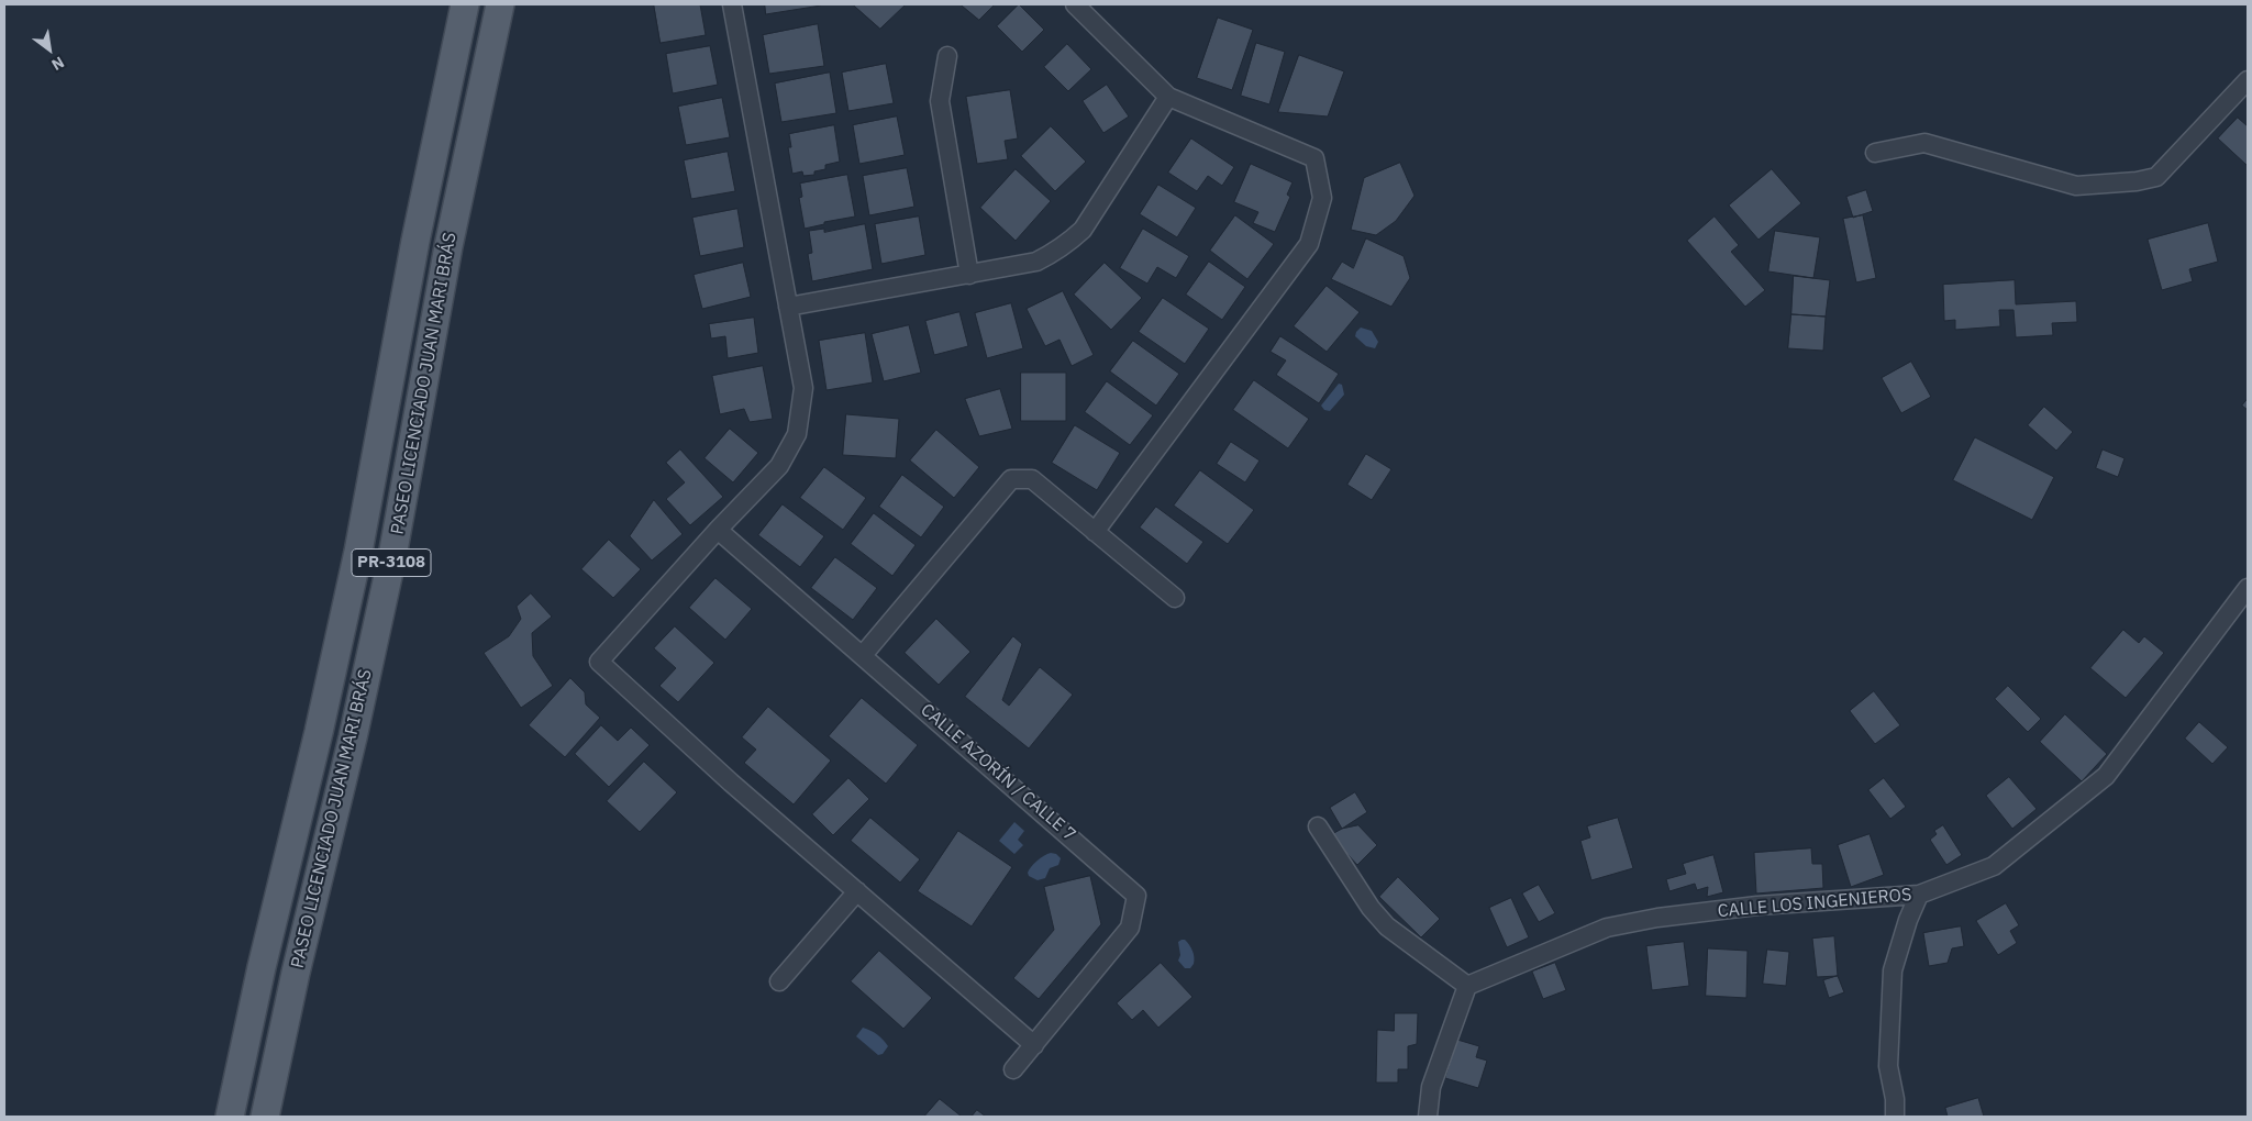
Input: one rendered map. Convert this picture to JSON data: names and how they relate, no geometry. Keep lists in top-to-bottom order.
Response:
{
  "streets": {
    "main road": ["PASEO LICENCIADO JUAN MARI BRÁS", "PR-3108"],
    "street": ["CALLE AZORÍN / CALLE 7", "CALLE LOS INGENIEROS"]
  },
  "north": "bottom right"
}
